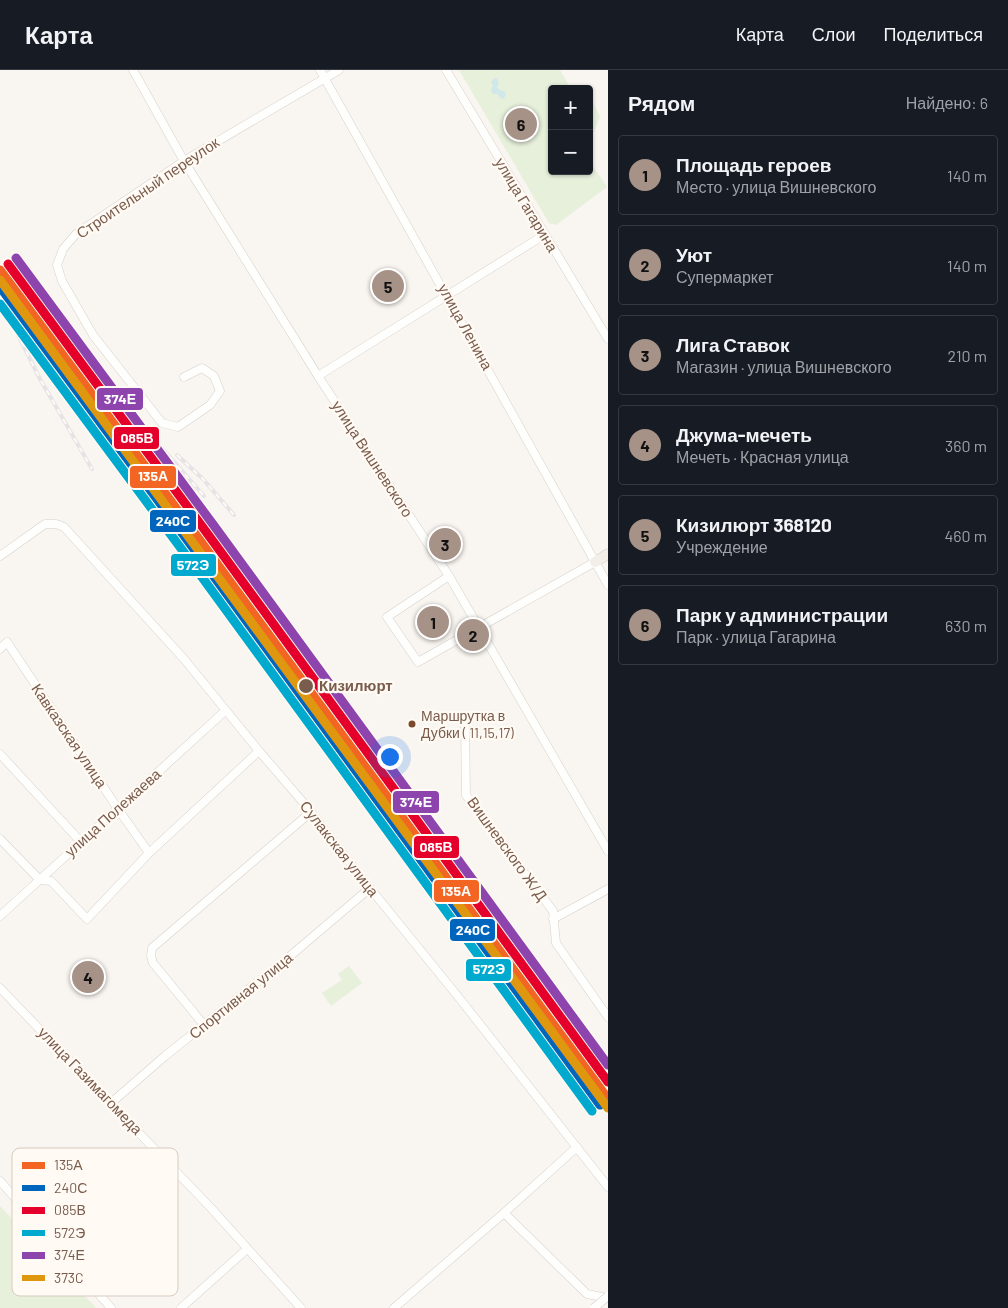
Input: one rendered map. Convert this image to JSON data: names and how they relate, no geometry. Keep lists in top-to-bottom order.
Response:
{
  "streets": {
    "street": [
      "Строительный переулок",
      "улица Гагарина",
      "улица Ленина",
      "улица Вишневского",
      "Кавказская улица",
      "улица Полежаева",
      "Сулакская улица",
      "Вишневского Ж/Д",
      "Спортивная улица",
      "улица Газимагомеда"
    ]
  },
  "crossings": [
    ["Строительный переулок", "улица Ленина"],
    ["Строительный переулок", "улица Вишневского"],
    ["Кавказская улица", "улица Полежаева"],
    ["улица Полежаева", "Сулакская улица"],
    ["Сулакская улица", "Спортивная улица"],
    ["Спортивная улица", "улица Газимагомеда"]
  ],
  "places": ["Кизилюрт", "Маршрутка в Дубки ( 11,15,17)"],
  "lines": [
    "transit line 374Е",
    "transit line 085В",
    "transit line 135А",
    "transit line 373C",
    "transit line 240С",
    "transit line 572Э"
  ],
  "legend": [
    "135А",
    "240С",
    "085В",
    "572Э",
    "374Е",
    "373C"
  ],
  "page": {
    "header": "Карта",
    "nav": ["Карта", "Слои", "Поделиться"],
    "heading": ["Рядом", "Найдено: 6"],
    "map_buttons": ["+", "−"],
    "pins": [
      "6",
      "5",
      "3",
      "1",
      "2",
      "4"
    ],
    "list": [
      {
        "mark": "1",
        "name": "Площадь героев",
        "note": "Место · улица Вишневского",
        "value": "140 m"
      },
      {
        "mark": "2",
        "name": "Уют",
        "note": "Супермаркет",
        "value": "140 m"
      },
      {
        "mark": "3",
        "name": "Лига Ставок",
        "note": "Магазин · улица Вишневского",
        "value": "210 m"
      },
      {
        "mark": "4",
        "name": "Джума-мечеть",
        "note": "Мечеть · Красная улица",
        "value": "360 m"
      },
      {
        "mark": "5",
        "name": "Кизилюрт 368120",
        "note": "Учреждение",
        "value": "460 m"
      },
      {
        "mark": "6",
        "name": "Парк у администрации",
        "note": "Парк · улица Гагарина",
        "value": "630 m"
      }
    ]
  }
}
